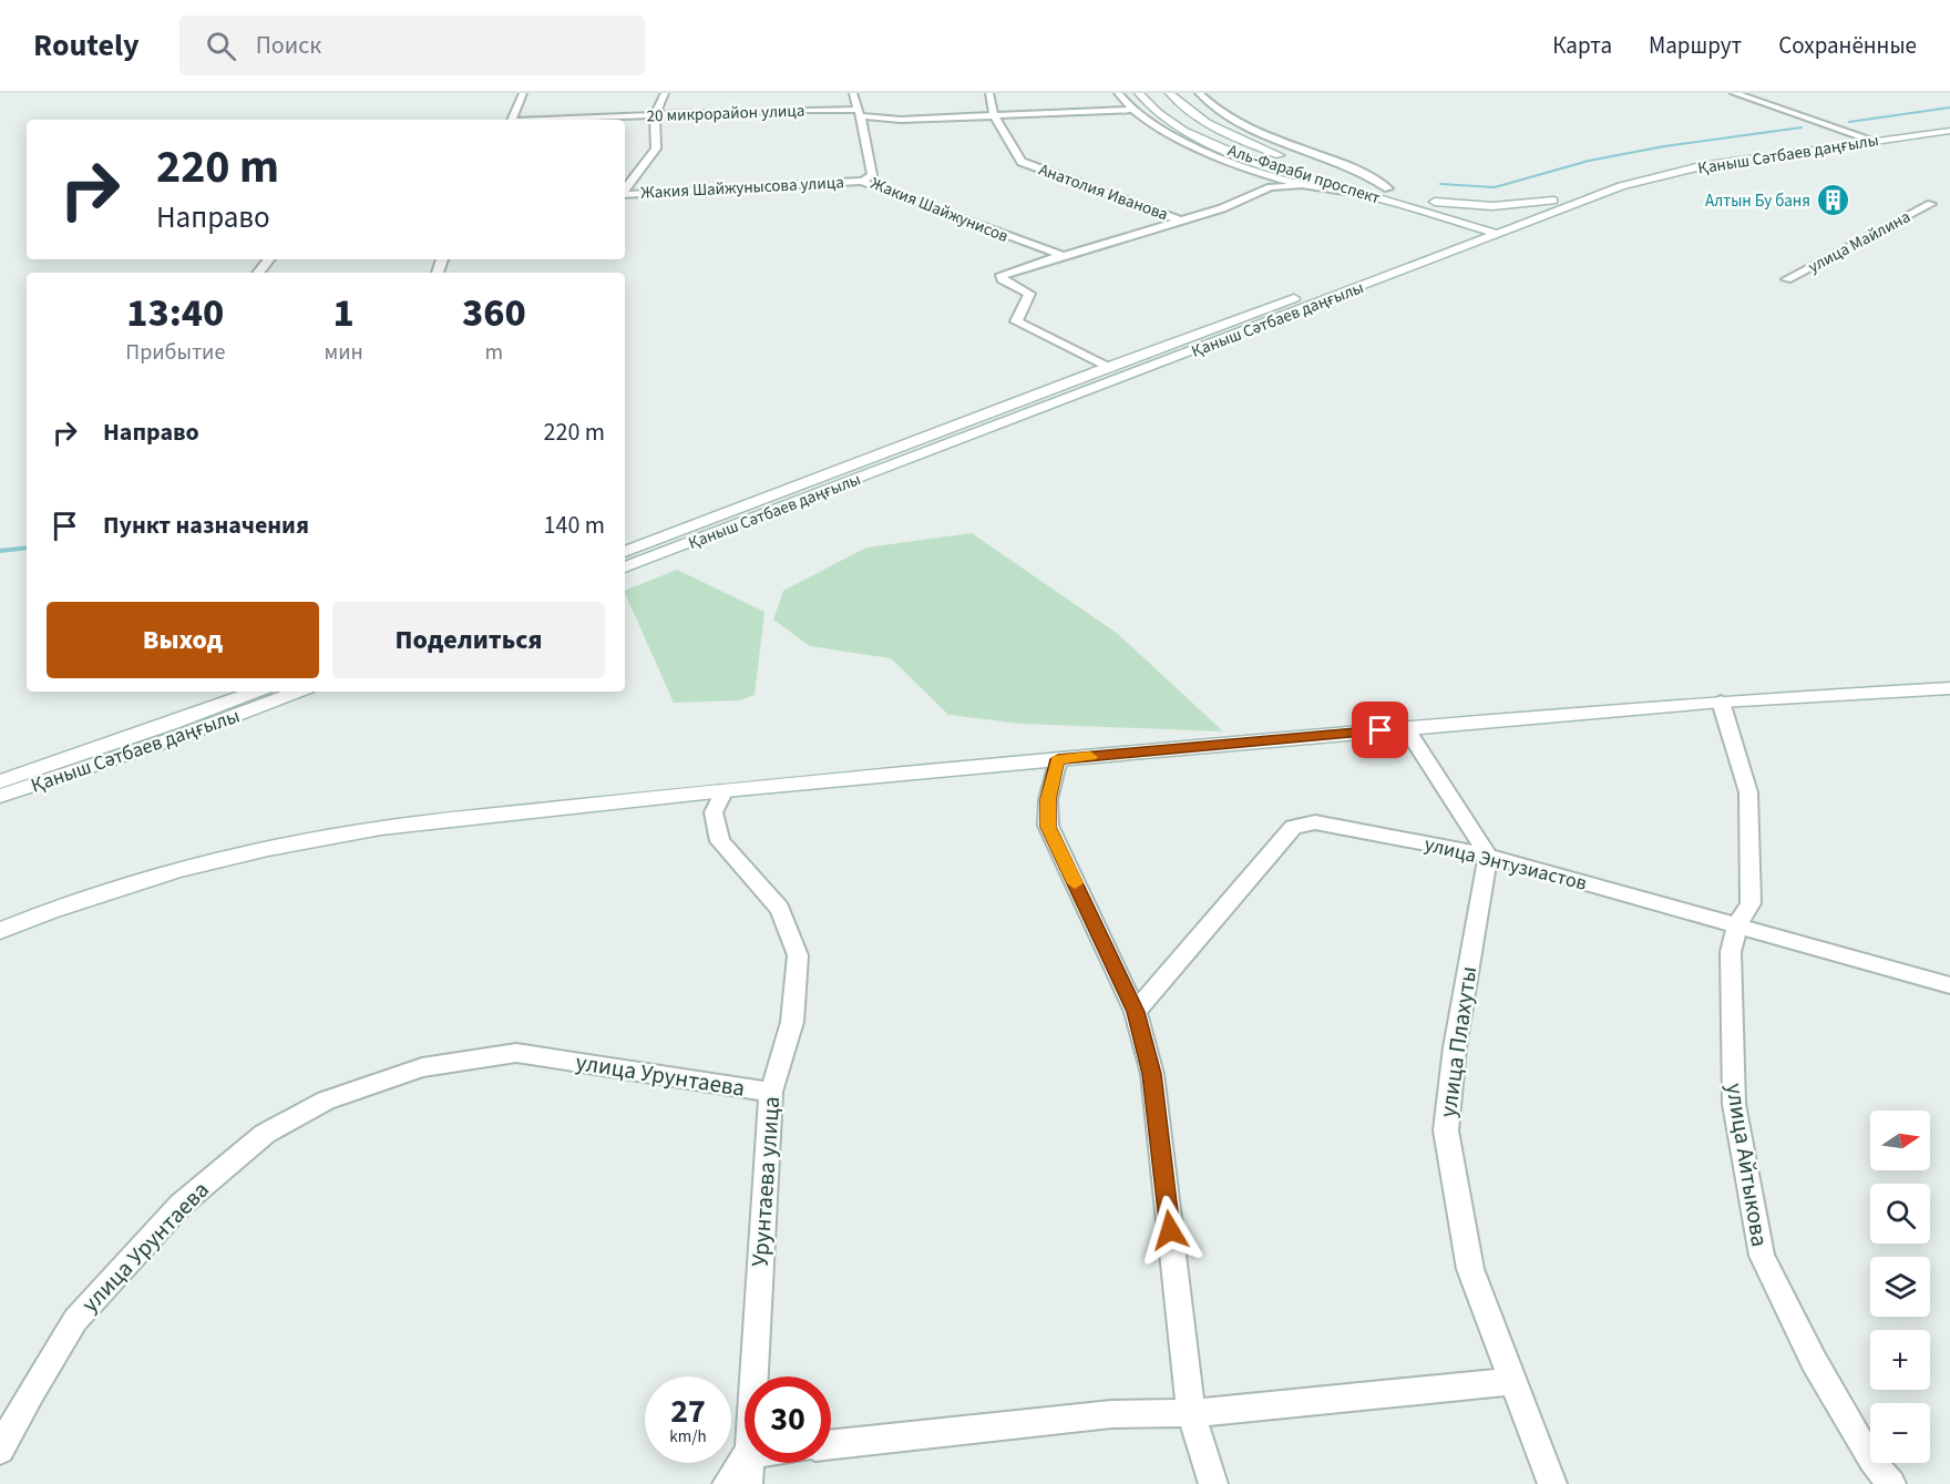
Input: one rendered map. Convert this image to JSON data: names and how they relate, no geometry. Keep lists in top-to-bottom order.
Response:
{
  "streets": {
    "main road": ["Қаныш Сәтбаев даңғылы", "Аль-Фараби проспект"],
    "street": [
      "20 микрорайон улица",
      "Жакия Шайжунысова улица",
      "Анатолия Иванова",
      "Жакия Шайжунисов",
      "улица Майлина",
      "улица Энтузиастов",
      "улица Плахуты",
      "улица Урунтаева",
      "улица Айтыкова",
      "Урунтаева улица"
    ]
  },
  "crossings": [
    ["20 микрорайон улица", "Анатолия Иванова"],
    ["20 микрорайон улица", "Жакия Шайжунисов"],
    ["Қаныш Сәтбаев даңғылы", "Аль-Фараби проспект"],
    ["Жакия Шайжунысова улица", "Жакия Шайжунисов"],
    ["улица Энтузиастов", "улица Плахуты"],
    ["улица Энтузиастов", "улица Айтыкова"],
    ["улица Урунтаева", "Урунтаева улица"]
  ],
  "places": {
    "building": ["Алтын Бу баня"]
  },
  "north": "right",
  "page": {
    "header": "Routely",
    "search": "Поиск",
    "nav": ["Карта", "Маршрут", "Сохранённые"],
    "turn": ["220 m", "Направо"],
    "eta": [
      "13:40",
      "Прибытие",
      "1",
      "мин",
      "360",
      "m"
    ],
    "list": [
      {
        "name": "Направо",
        "value": "220 m"
      },
      {
        "name": "Пункт назначения",
        "value": "140 m"
      }
    ],
    "buttons": ["Выход", "Поделиться"],
    "map_buttons": ["+", "−"],
    "speed": "27 km/h",
    "limit": "30"
  }
}
